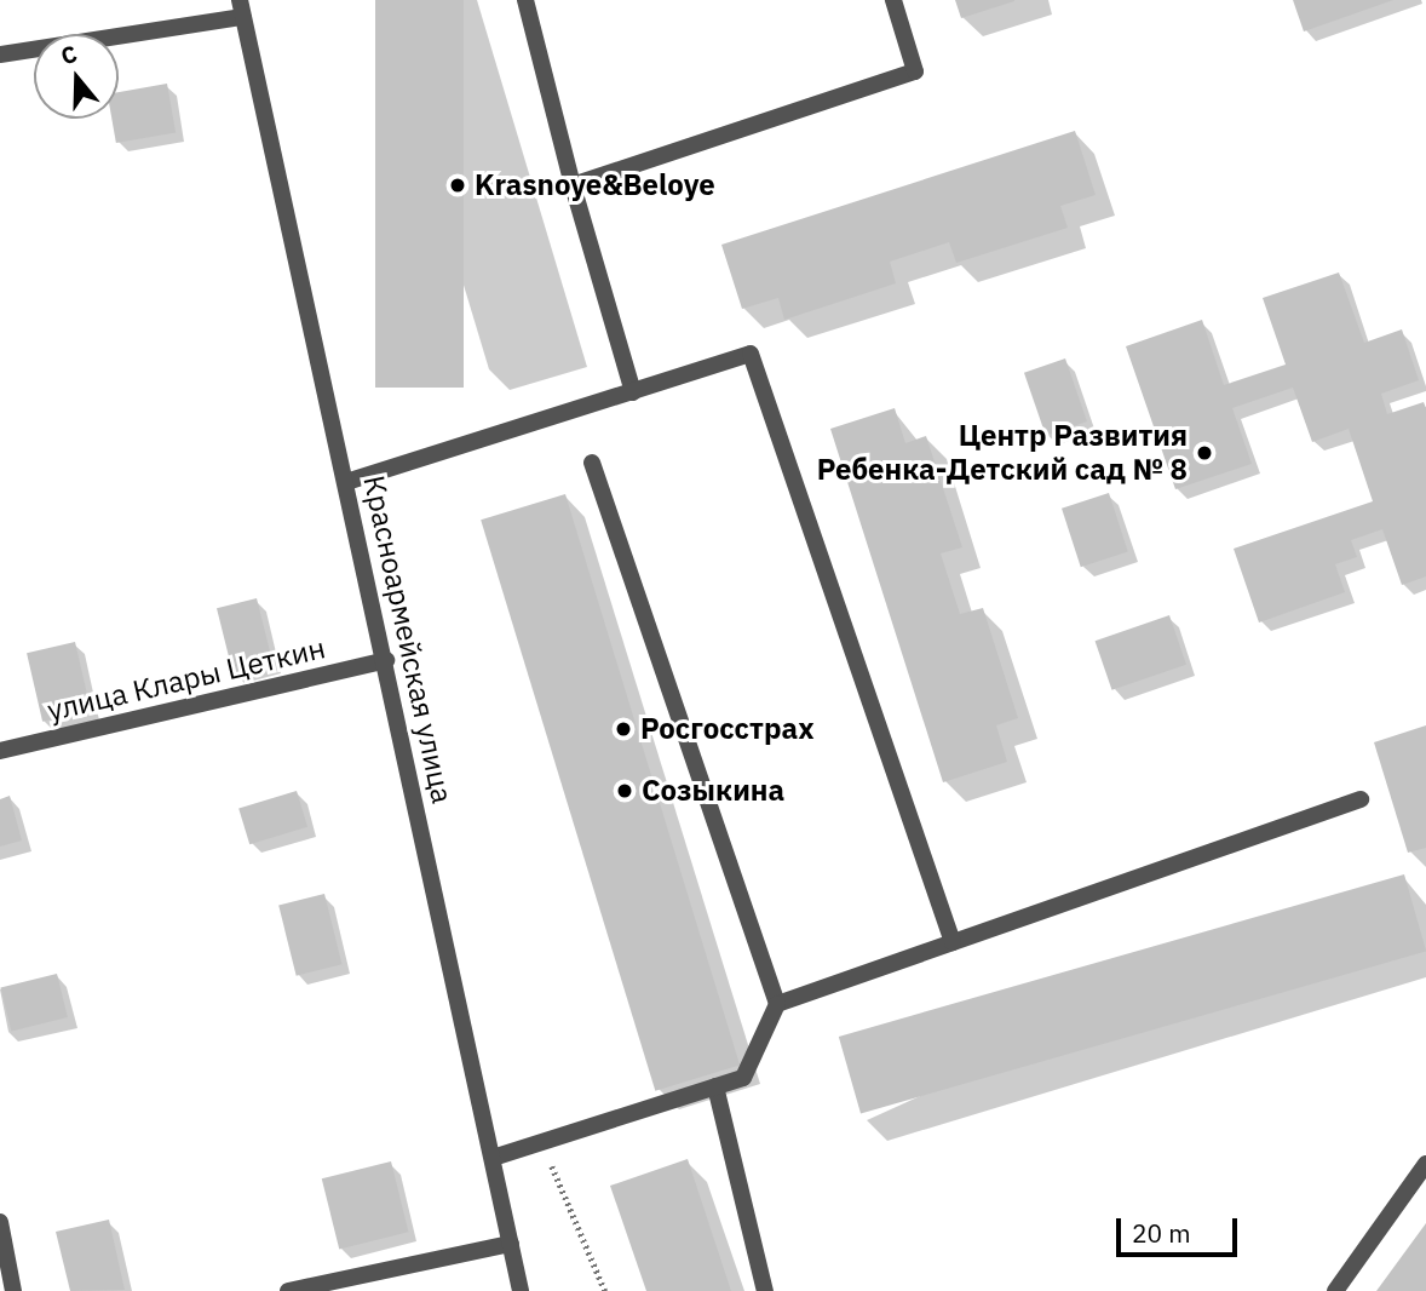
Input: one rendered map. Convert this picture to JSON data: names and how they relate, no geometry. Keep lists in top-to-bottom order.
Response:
{
  "streets": {
    "street": ["Красноармейская улица", "улица Клары Цеткин"]
  },
  "crossings": [
    ["Красноармейская улица", "улица Клары Цеткин"]
  ],
  "places": [
    "Krasnoye&Beloye",
    "Центр Развития Ребенка-Детский сад № 8",
    "Росгосстрах",
    "Созыкина"
  ],
  "scale_bar": "20 m",
  "north": "top"
}
